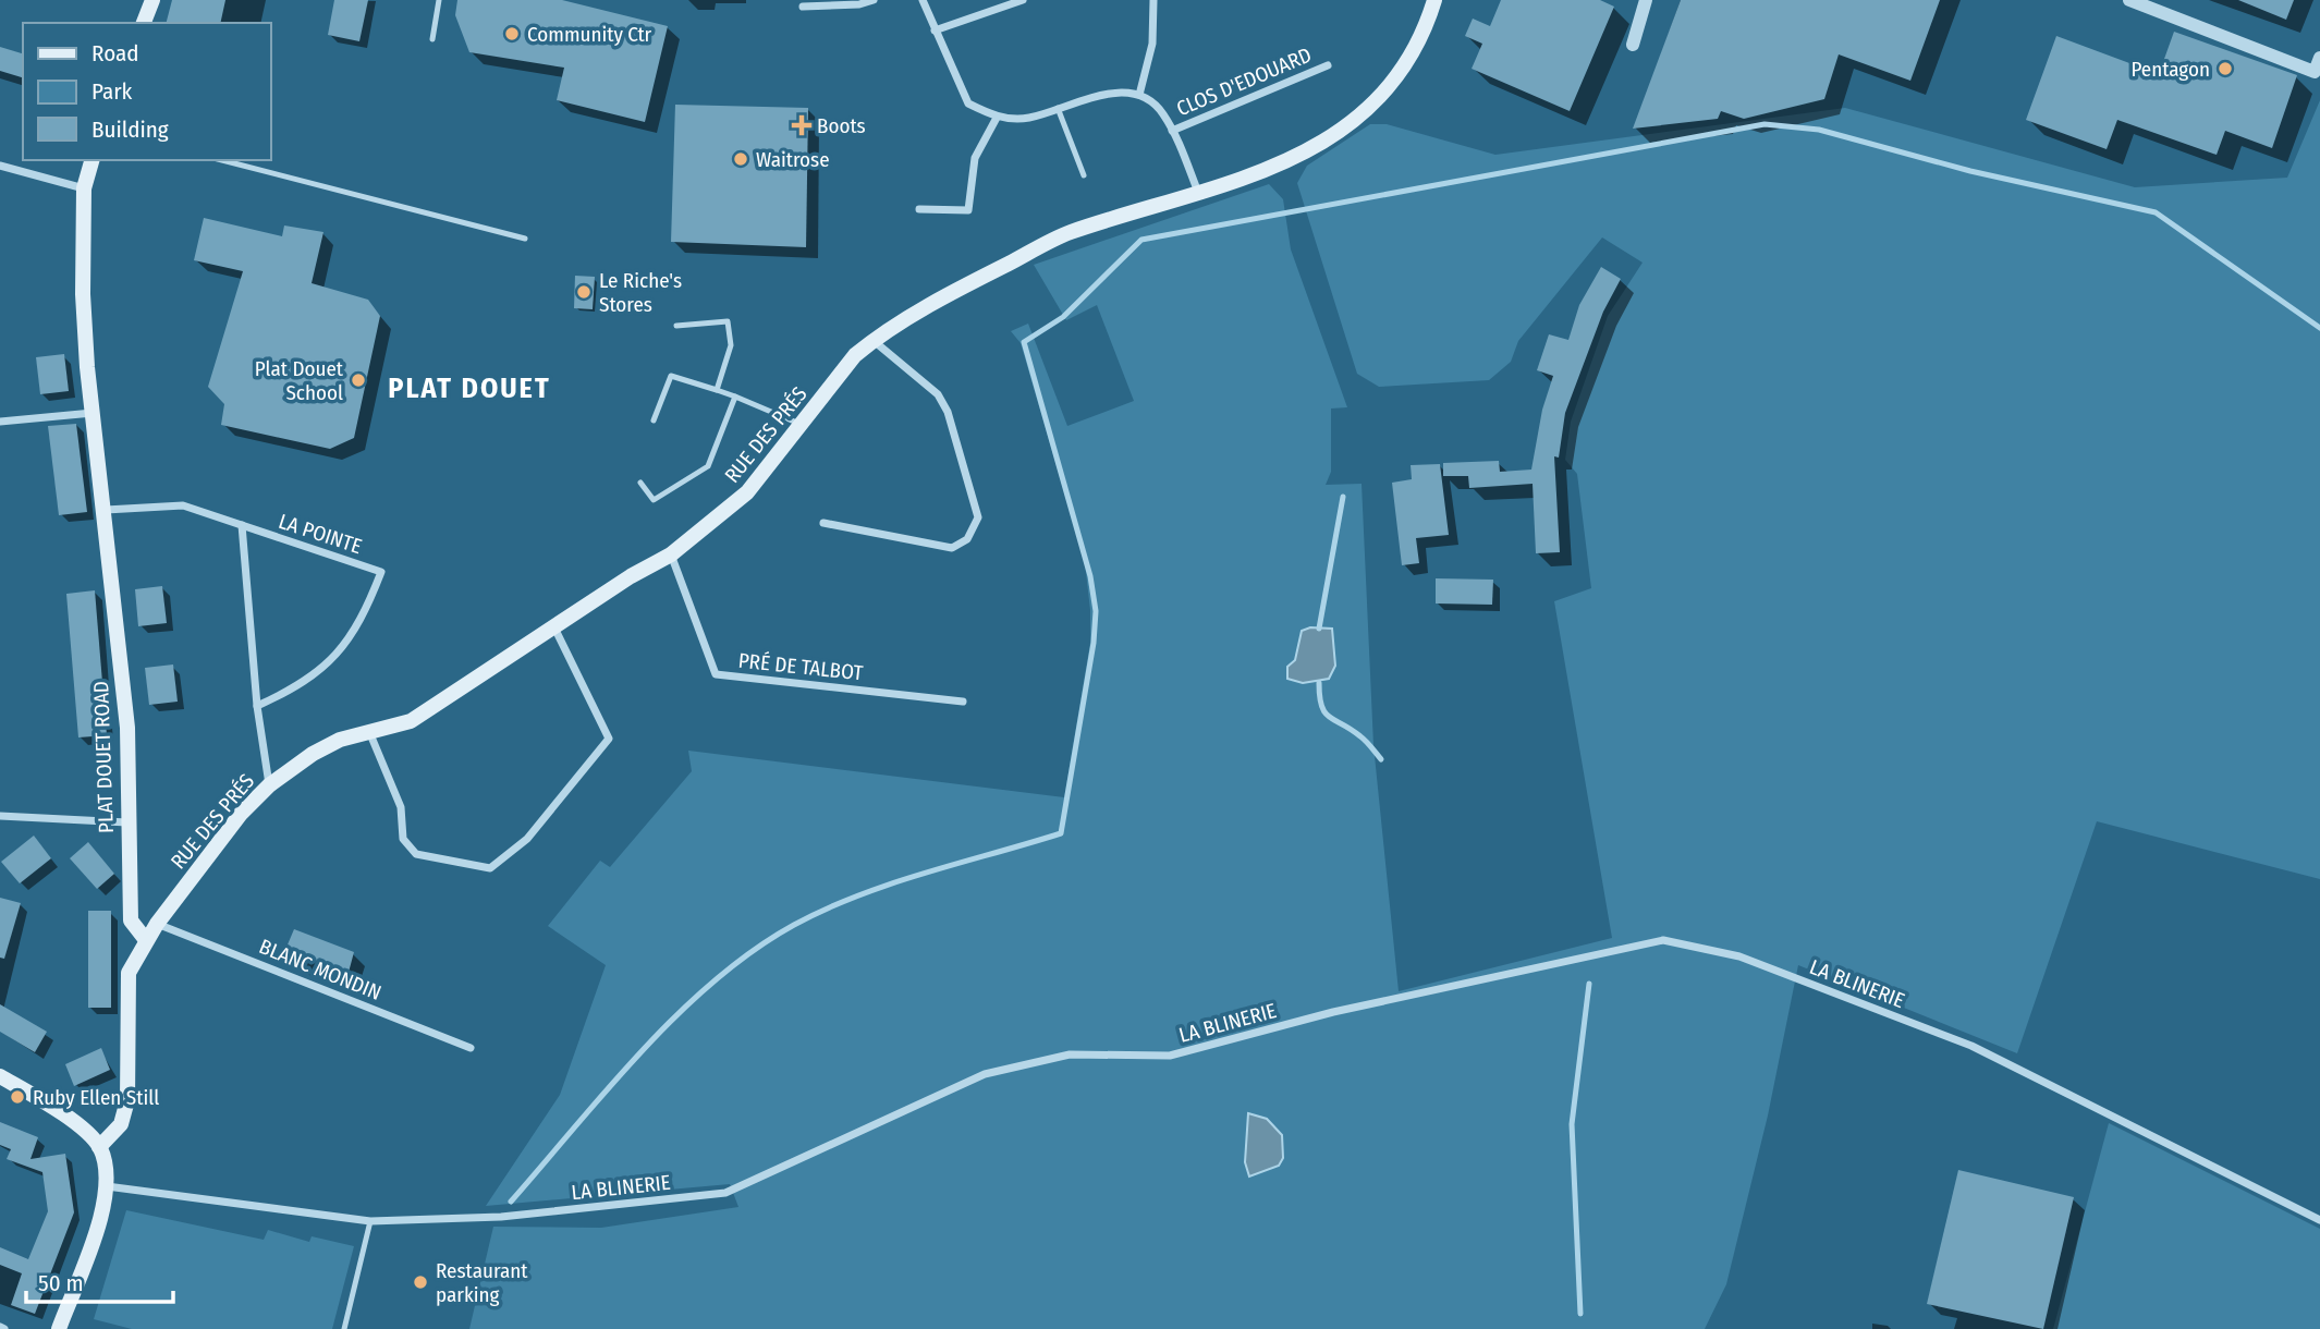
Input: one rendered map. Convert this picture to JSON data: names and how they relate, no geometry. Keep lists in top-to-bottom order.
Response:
{
  "streets": {
    "main road": ["RUE DES PRÉS", "PLAT DOUET ROAD"],
    "street": [
      "CLOS D'EDOUARD",
      "LA POINTE",
      "PRÉ DE TALBOT",
      "BLANC MONDIN",
      "LA BLINERIE"
    ]
  },
  "crossings": [
    ["RUE DES PRÉS", "PRÉ DE TALBOT"],
    ["RUE DES PRÉS", "PLAT DOUET ROAD"],
    ["RUE DES PRÉS", "BLANC MONDIN"],
    ["LA POINTE", "PLAT DOUET ROAD"]
  ],
  "districts": ["PLAT DOUET"],
  "places": {
    "other": [
      "Community Ctr",
      "Pentagon",
      "Waitrose",
      "Le Riche's Stores",
      "Plat Douet School",
      "Ruby Ellen Still",
      "Restaurant parking"
    ],
    "health": ["Boots"]
  },
  "legend": ["Road", "Park", "Building"],
  "scale_bar": "50 m"
}
